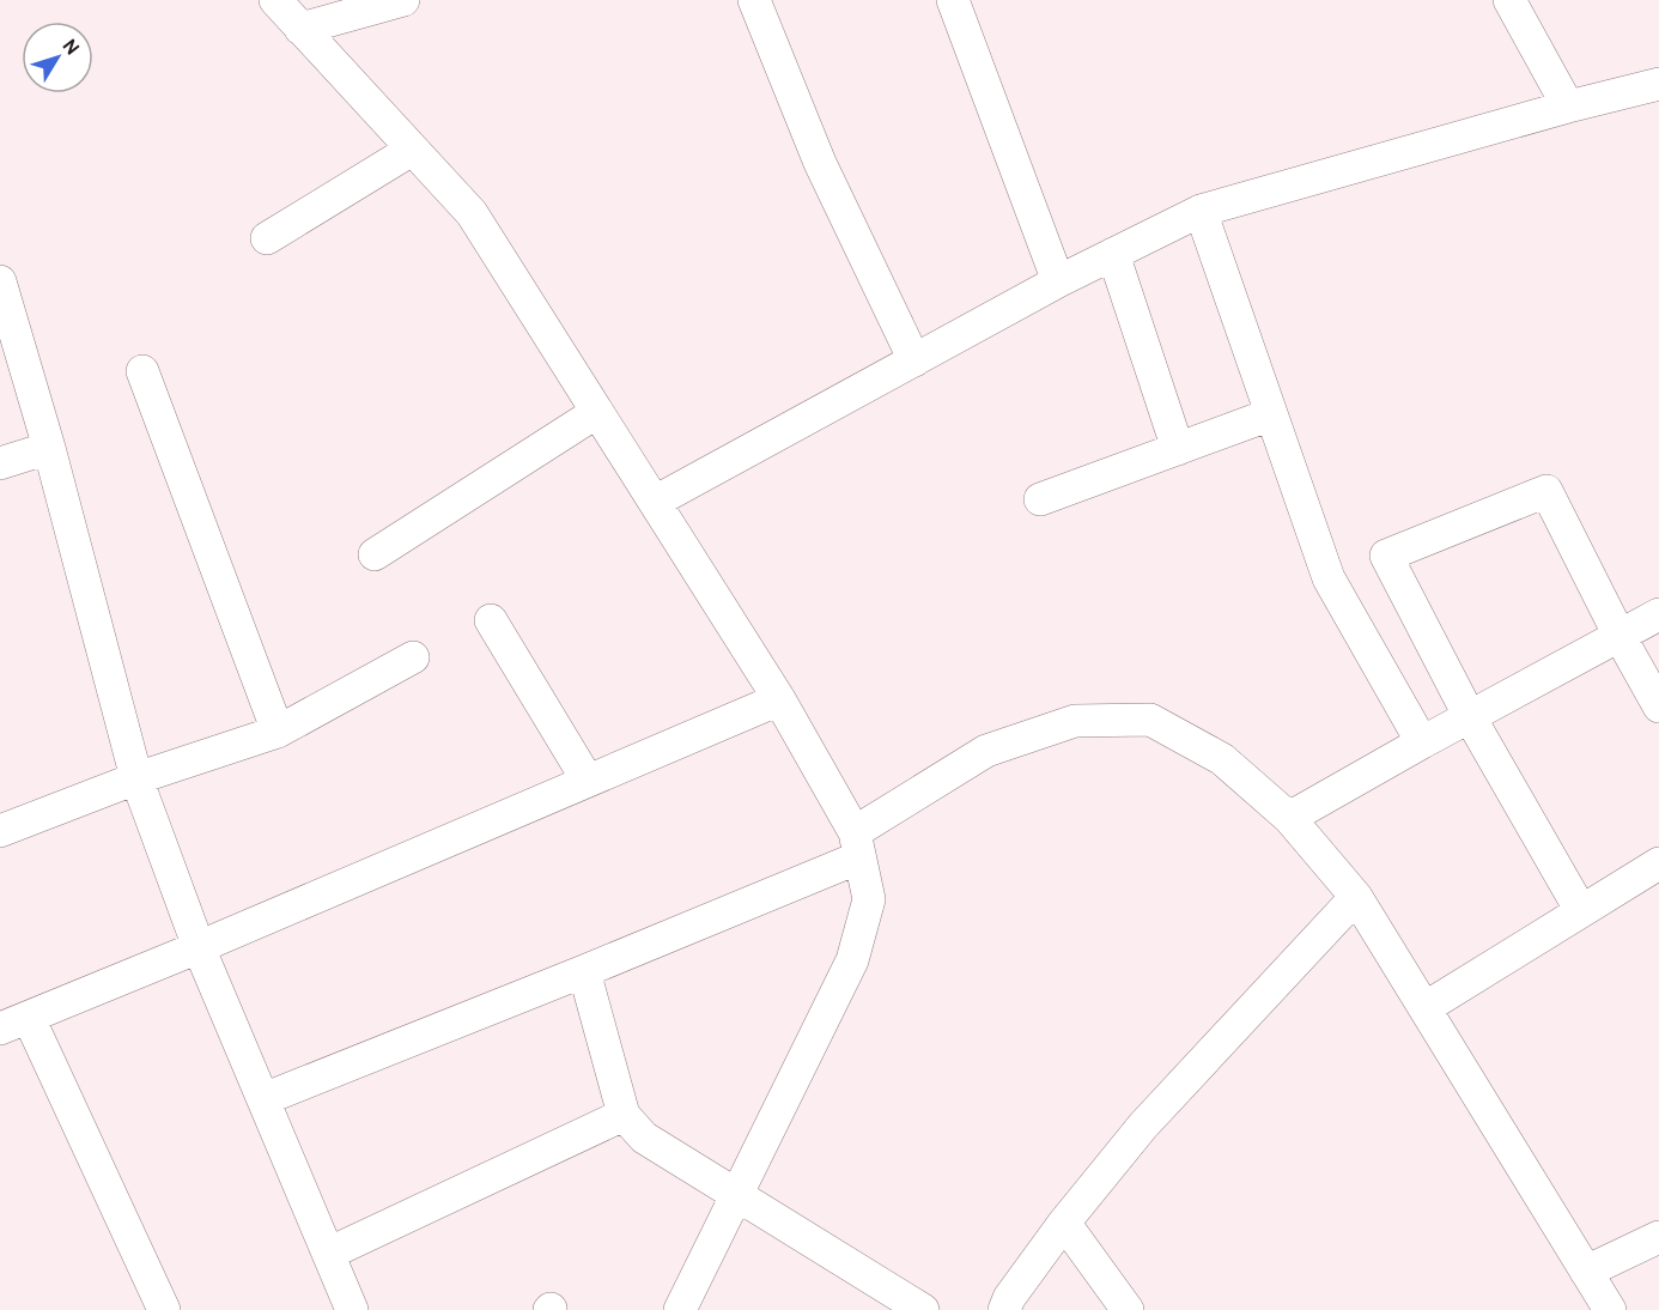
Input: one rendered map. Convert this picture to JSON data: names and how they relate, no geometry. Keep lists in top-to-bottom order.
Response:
{
  "north": "top right"
}
